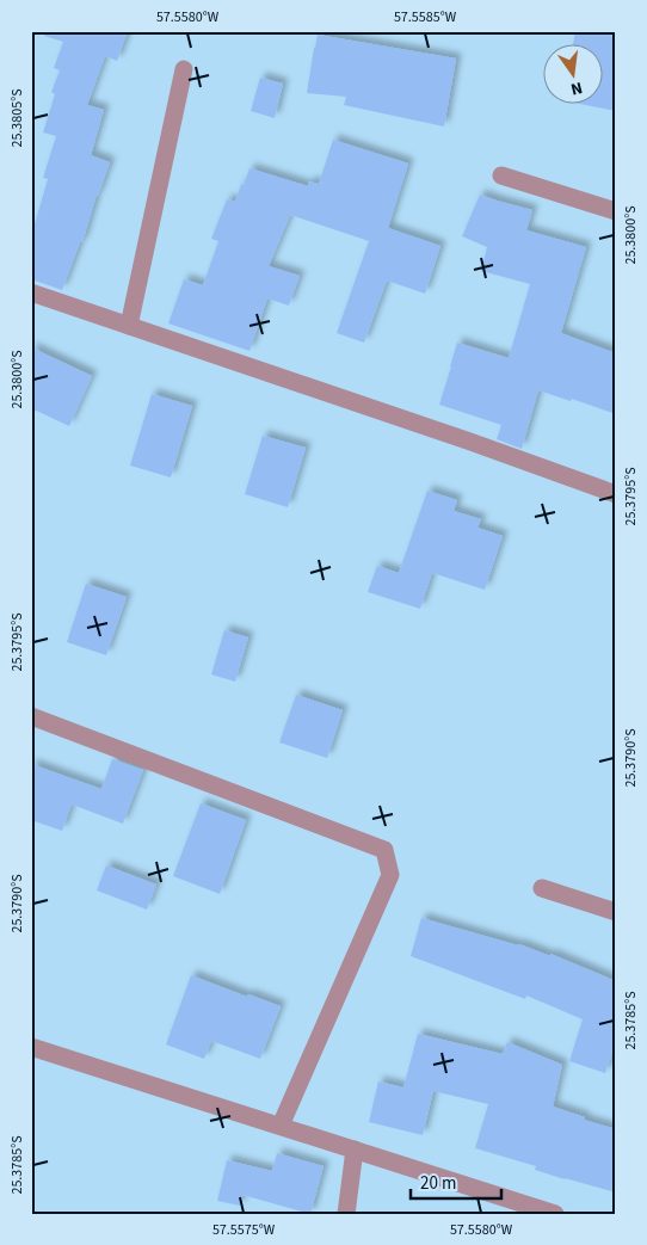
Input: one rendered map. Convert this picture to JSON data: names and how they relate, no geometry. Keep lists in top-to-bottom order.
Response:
{
  "scale_bar": "20 m",
  "north": "bottom",
  "coordinates": [
    "57.5580°W",
    "57.5585°W",
    "25.3805°S",
    "25.3800°S",
    "25.3795°S",
    "25.3790°S",
    "25.3785°S",
    "57.5575°W"
  ]
}
